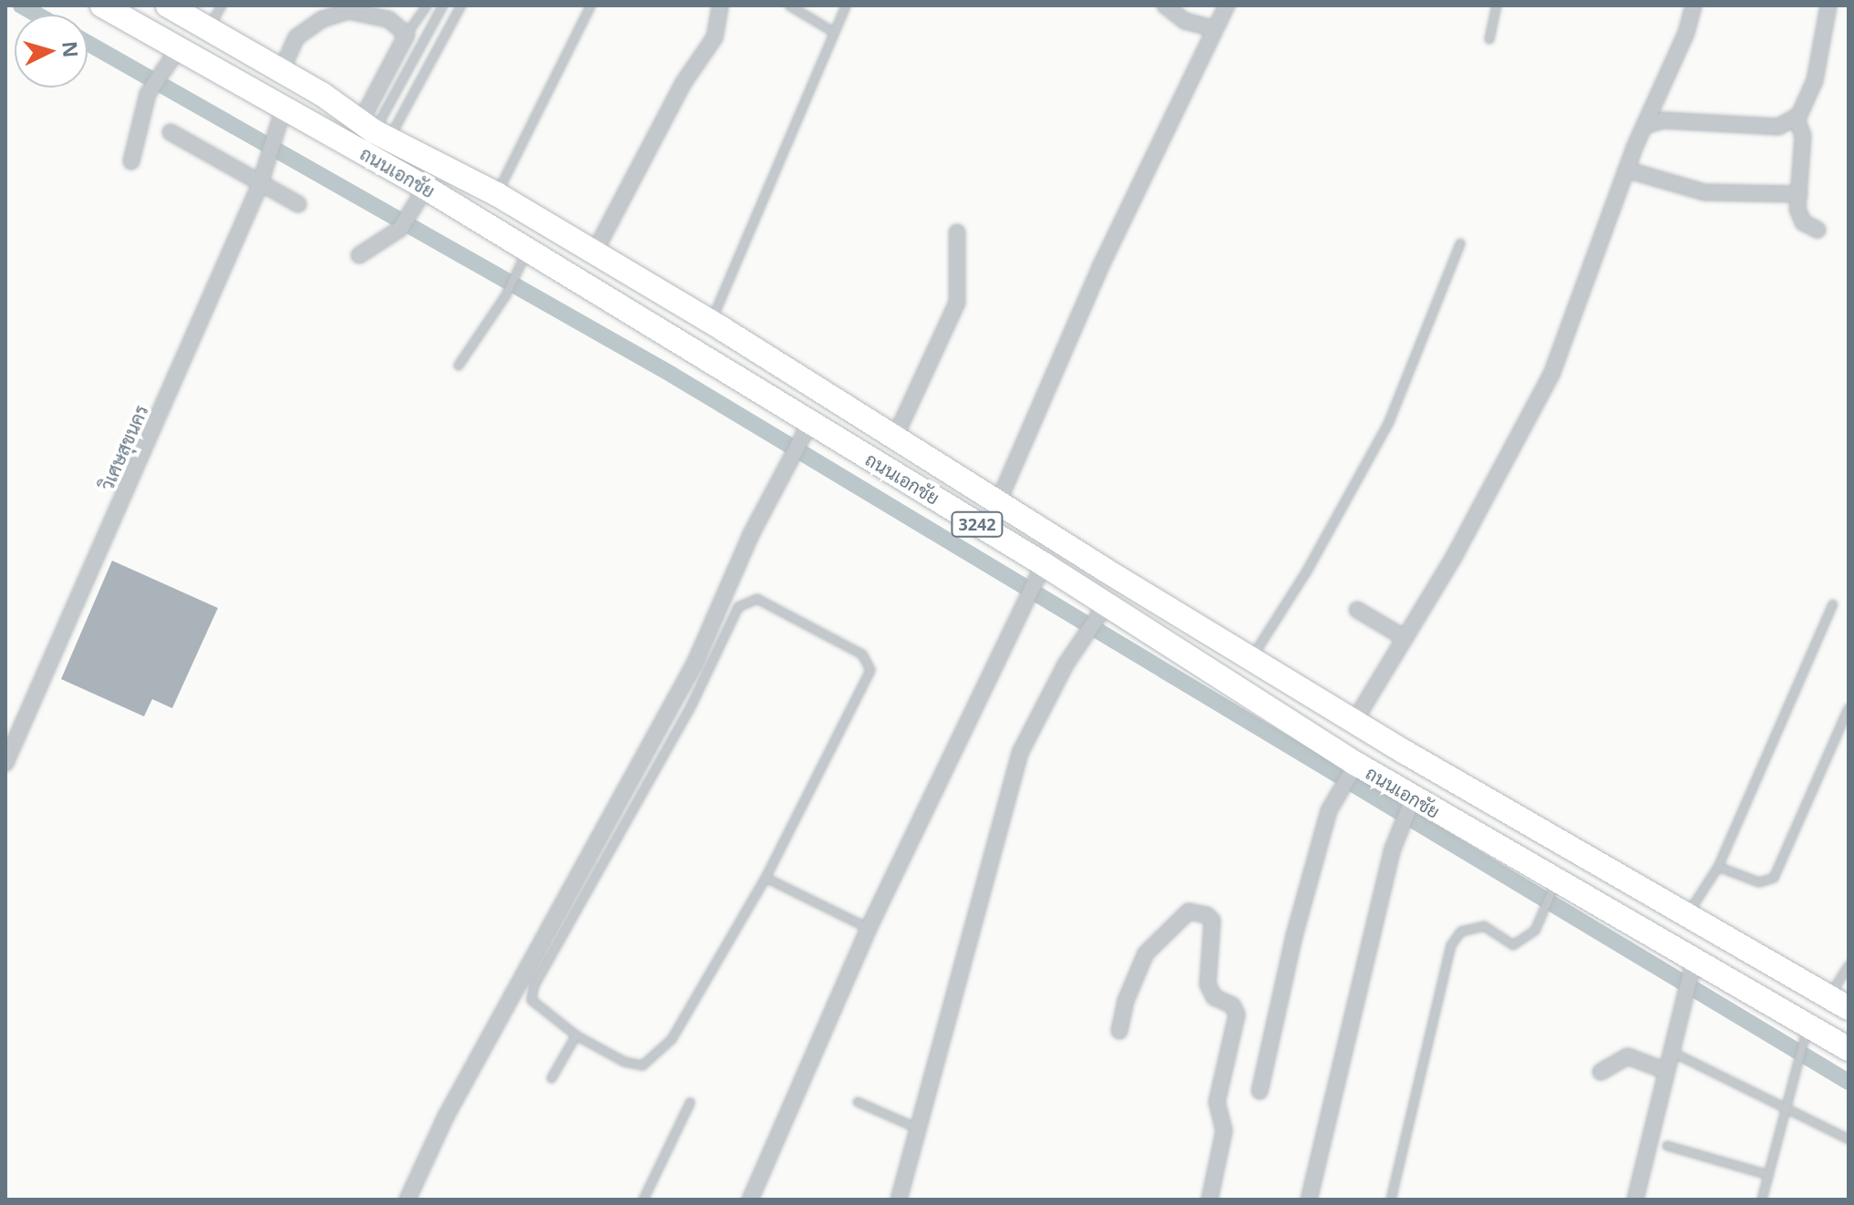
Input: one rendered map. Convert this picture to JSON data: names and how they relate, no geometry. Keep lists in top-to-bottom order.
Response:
{
  "streets": {
    "main road": ["ถนนเอกชัย", "3242"],
    "street": ["วิเศษสุขนคร"]
  },
  "crossings": [
    ["ถนนเอกชัย", "วิเศษสุขนคร"]
  ],
  "north": "right"
}
